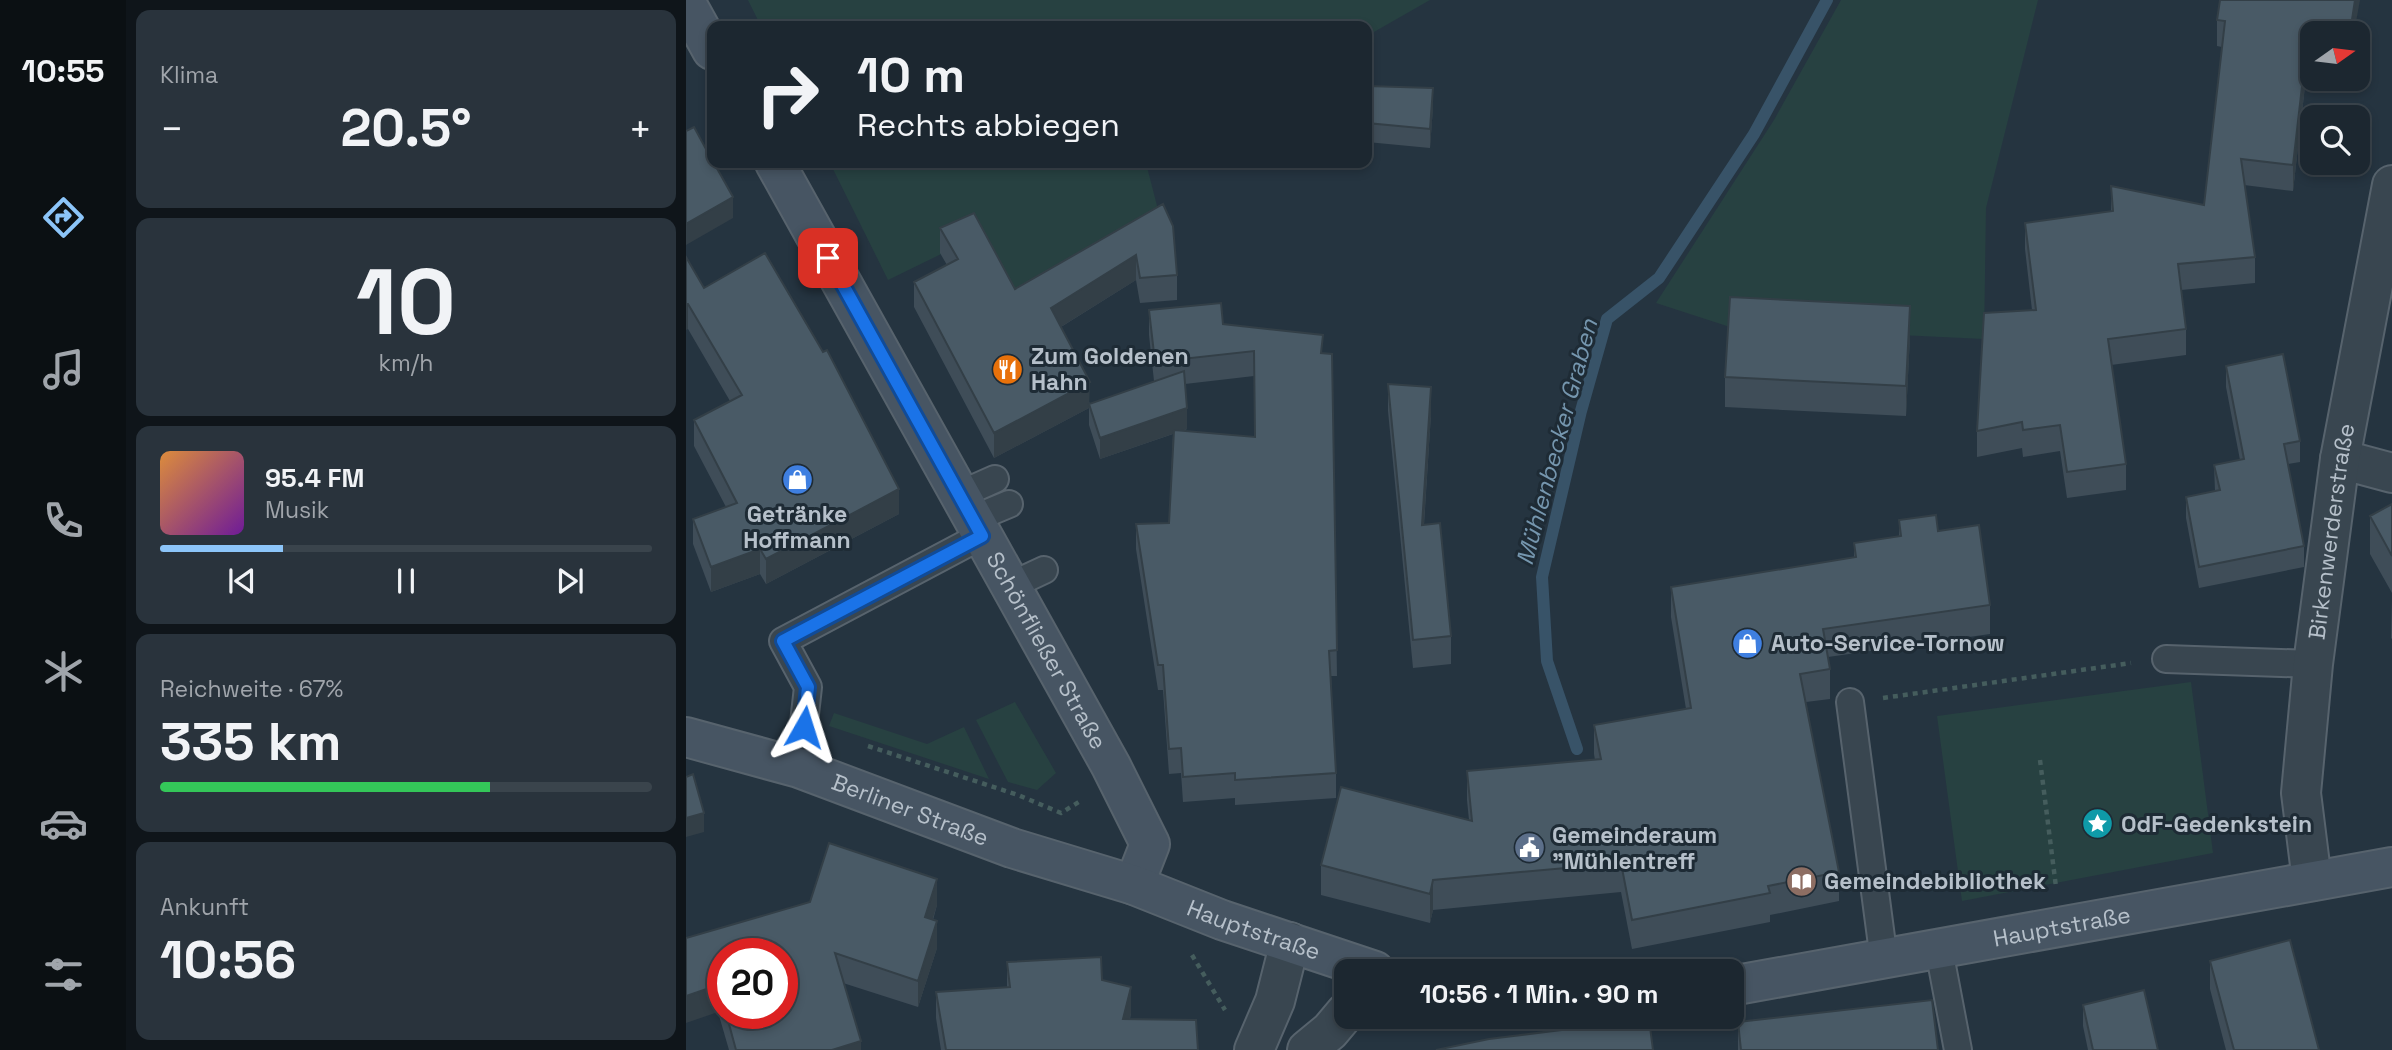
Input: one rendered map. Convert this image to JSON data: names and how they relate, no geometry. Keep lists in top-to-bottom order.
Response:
{
  "streets": {
    "main road": ["Schönfließer Straße", "Berliner Straße", "Hauptstraße"],
    "street": ["Birkenwerderstraße"]
  },
  "crossings": [
    ["Birkenwerderstraße", "Hauptstraße"],
    ["Schönfließer Straße", "Berliner Straße"],
    ["Schönfließer Straße", "Hauptstraße"],
    ["Berliner Straße", "Hauptstraße"]
  ],
  "water": ["Mühlenbecker Graben"],
  "places": {
    "restaurant": ["Zum Goldenen Hahn"],
    "shop": ["Getränke Hoffmann", "Auto-Service-Tornow"],
    "place": ["OdF-Gedenkstein"],
    "public building": ["Gemeinderaum \"Mühlentreff"],
    "library": ["Gemeindebibliothek"]
  },
  "north": "right",
  "page": {
    "tabs": "10:55",
    "tile": [
      "Klima",
      ["10", "km/h"],
      ["Reichweite · 67%", "335 km"],
      ["Ankunft", "10:56"]
    ],
    "turn": ["10 m", "Rechts abbiegen"],
    "heat": ["−", "20.5°", "+"],
    "song": ["95.4 FM", "Musik"],
    "limit": "20",
    "trip": "10:56 · 1 Min. · 90 m"
  }
}
